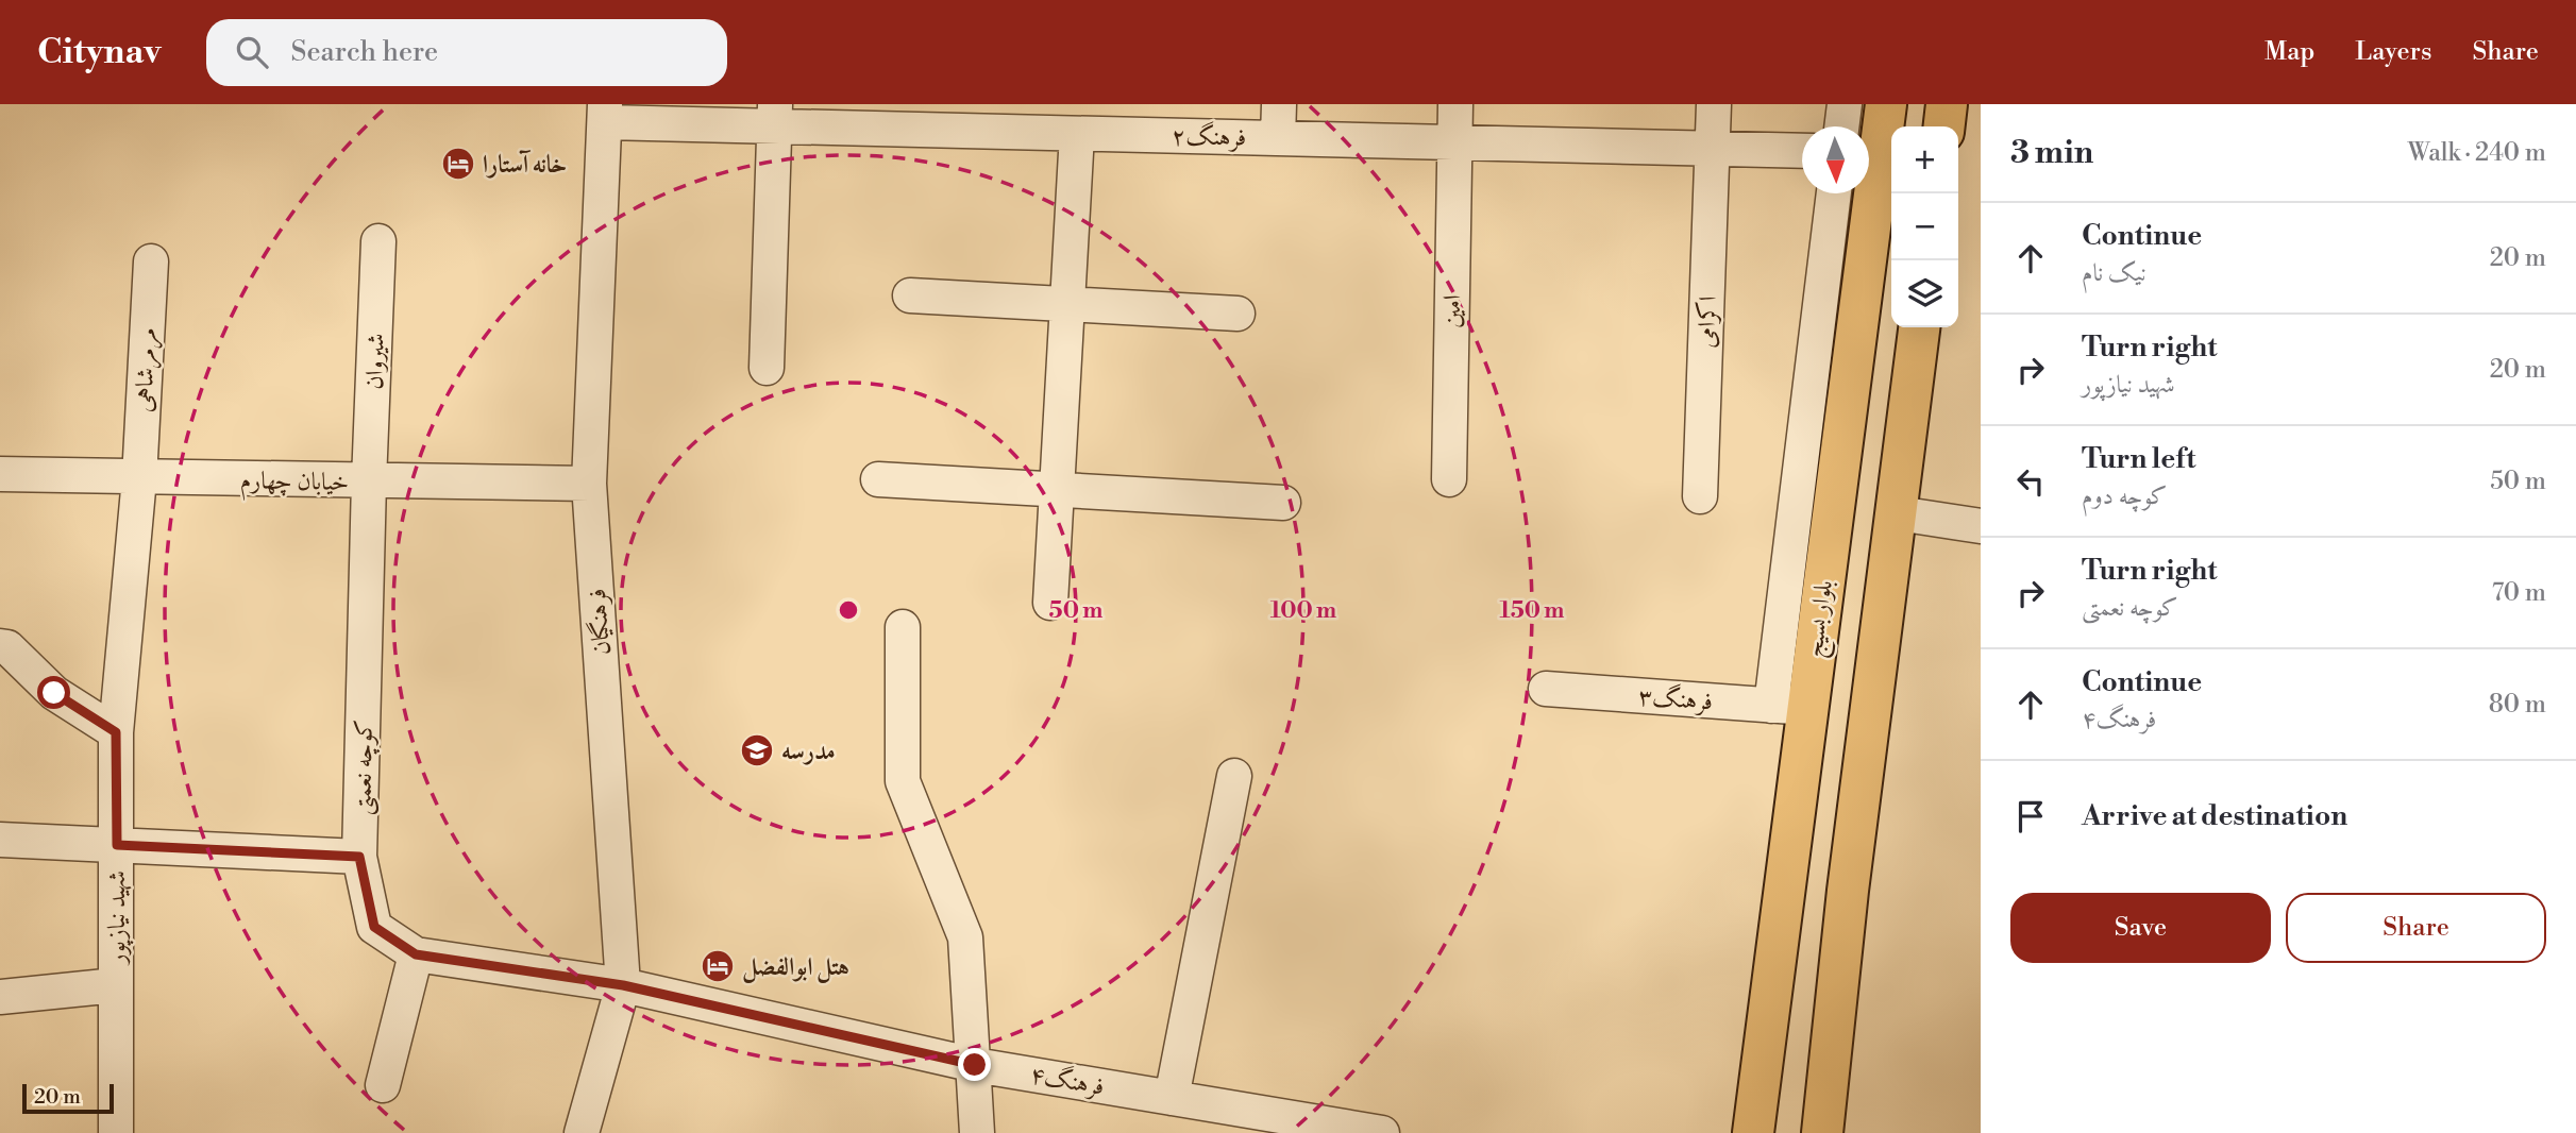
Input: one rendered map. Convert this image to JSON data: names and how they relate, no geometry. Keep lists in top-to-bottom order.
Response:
{
  "streets": {
    "main road": ["بلوار بسیج"],
    "street": [
      "فرهنگ۲",
      "امین",
      "اکرامی",
      "شیروان",
      "مرمرشاهی",
      "خیابان چهارم",
      "فرهنگیان",
      "فرهنگ۳",
      "کوچه نعمتی",
      "شهید نیازپور",
      "فرهنگ۴"
    ]
  },
  "crossings": [
    ["فرهنگ۲", "امین"],
    ["فرهنگ۲", "اکرامی"],
    ["فرهنگ۲", "فرهنگیان"],
    ["شیروان", "خیابان چهارم"],
    ["شیروان", "کوچه نعمتی"],
    ["مرمرشاهی", "خیابان چهارم"],
    ["مرمرشاهی", "شهید نیازپور"],
    ["خیابان چهارم", "فرهنگیان"],
    ["خیابان چهارم", "کوچه نعمتی"],
    ["خیابان چهارم", "شهید نیازپور"],
    ["بلوار بسیج", "فرهنگ۳"],
    ["فرهنگیان", "کوچه نعمتی"],
    ["فرهنگیان", "فرهنگ۴"],
    ["کوچه نعمتی", "فرهنگ۴"]
  ],
  "places": {
    "hotel": ["خانه آستارا", "هتل ابوالفضل"],
    "school or university": ["مدرسه"]
  },
  "scale_bar": "20 m",
  "north": "bottom",
  "page": {
    "header": "Citynav",
    "search": "Search here",
    "nav": ["Map", "Layers", "Share"],
    "heading": ["3 min", "Walk · 240 m"],
    "map_buttons": ["+", "−"],
    "list": [
      ["Continue", "نیک نام", "20 m"],
      ["Turn right", "شهید نیازپور", "20 m"],
      ["Turn left", "کوچه دوم", "50 m"],
      ["Turn right", "کوچه نعمتی", "70 m"],
      ["Continue", "فرهنگ۴", "80 m"],
      "Arrive at destination"
    ],
    "buttons": ["Save", "Share"],
    "scale": "20 m"
  },
  "rings": ["50 m", "100 m", "150 m"]
}
